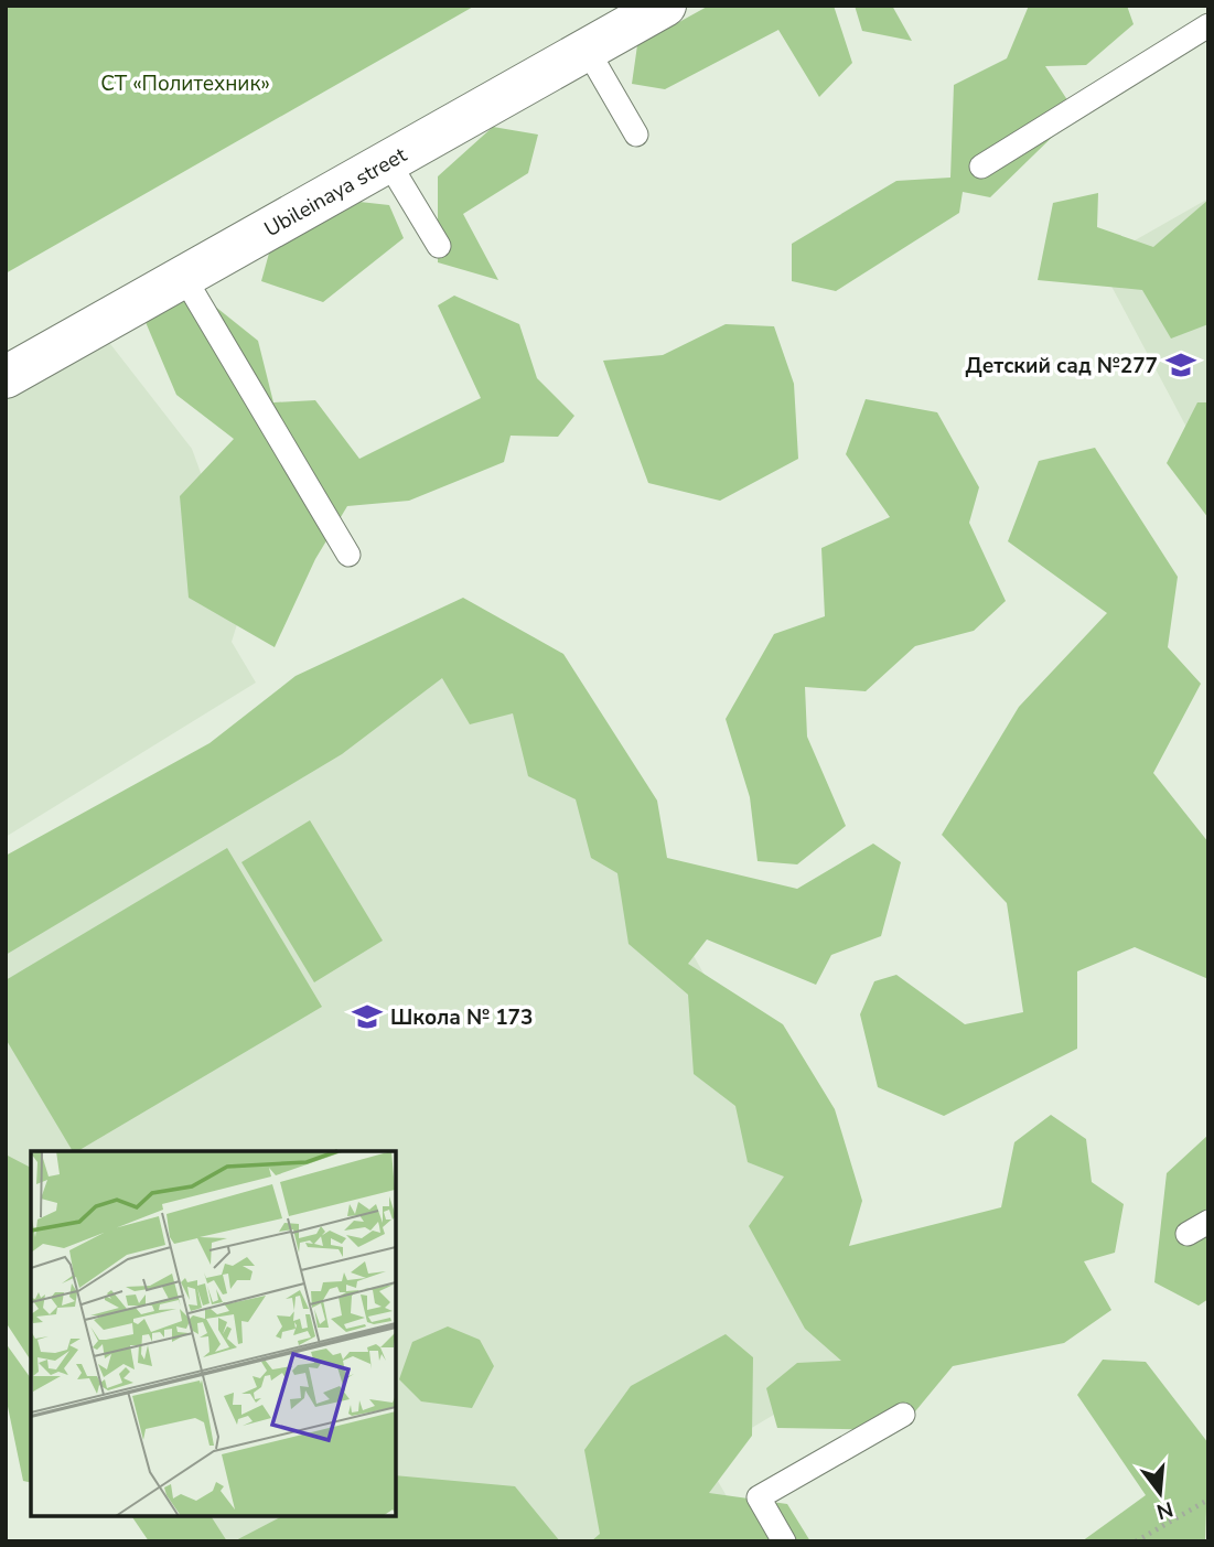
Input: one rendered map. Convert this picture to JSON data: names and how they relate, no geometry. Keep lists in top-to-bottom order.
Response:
{
  "streets": {
    "street": ["Ubileinaya street"]
  },
  "parks": ["СТ «Политехник»"],
  "places": {
    "school or university": ["Детский сад №277", "Школа № 173"]
  },
  "north": "bottom"
}
